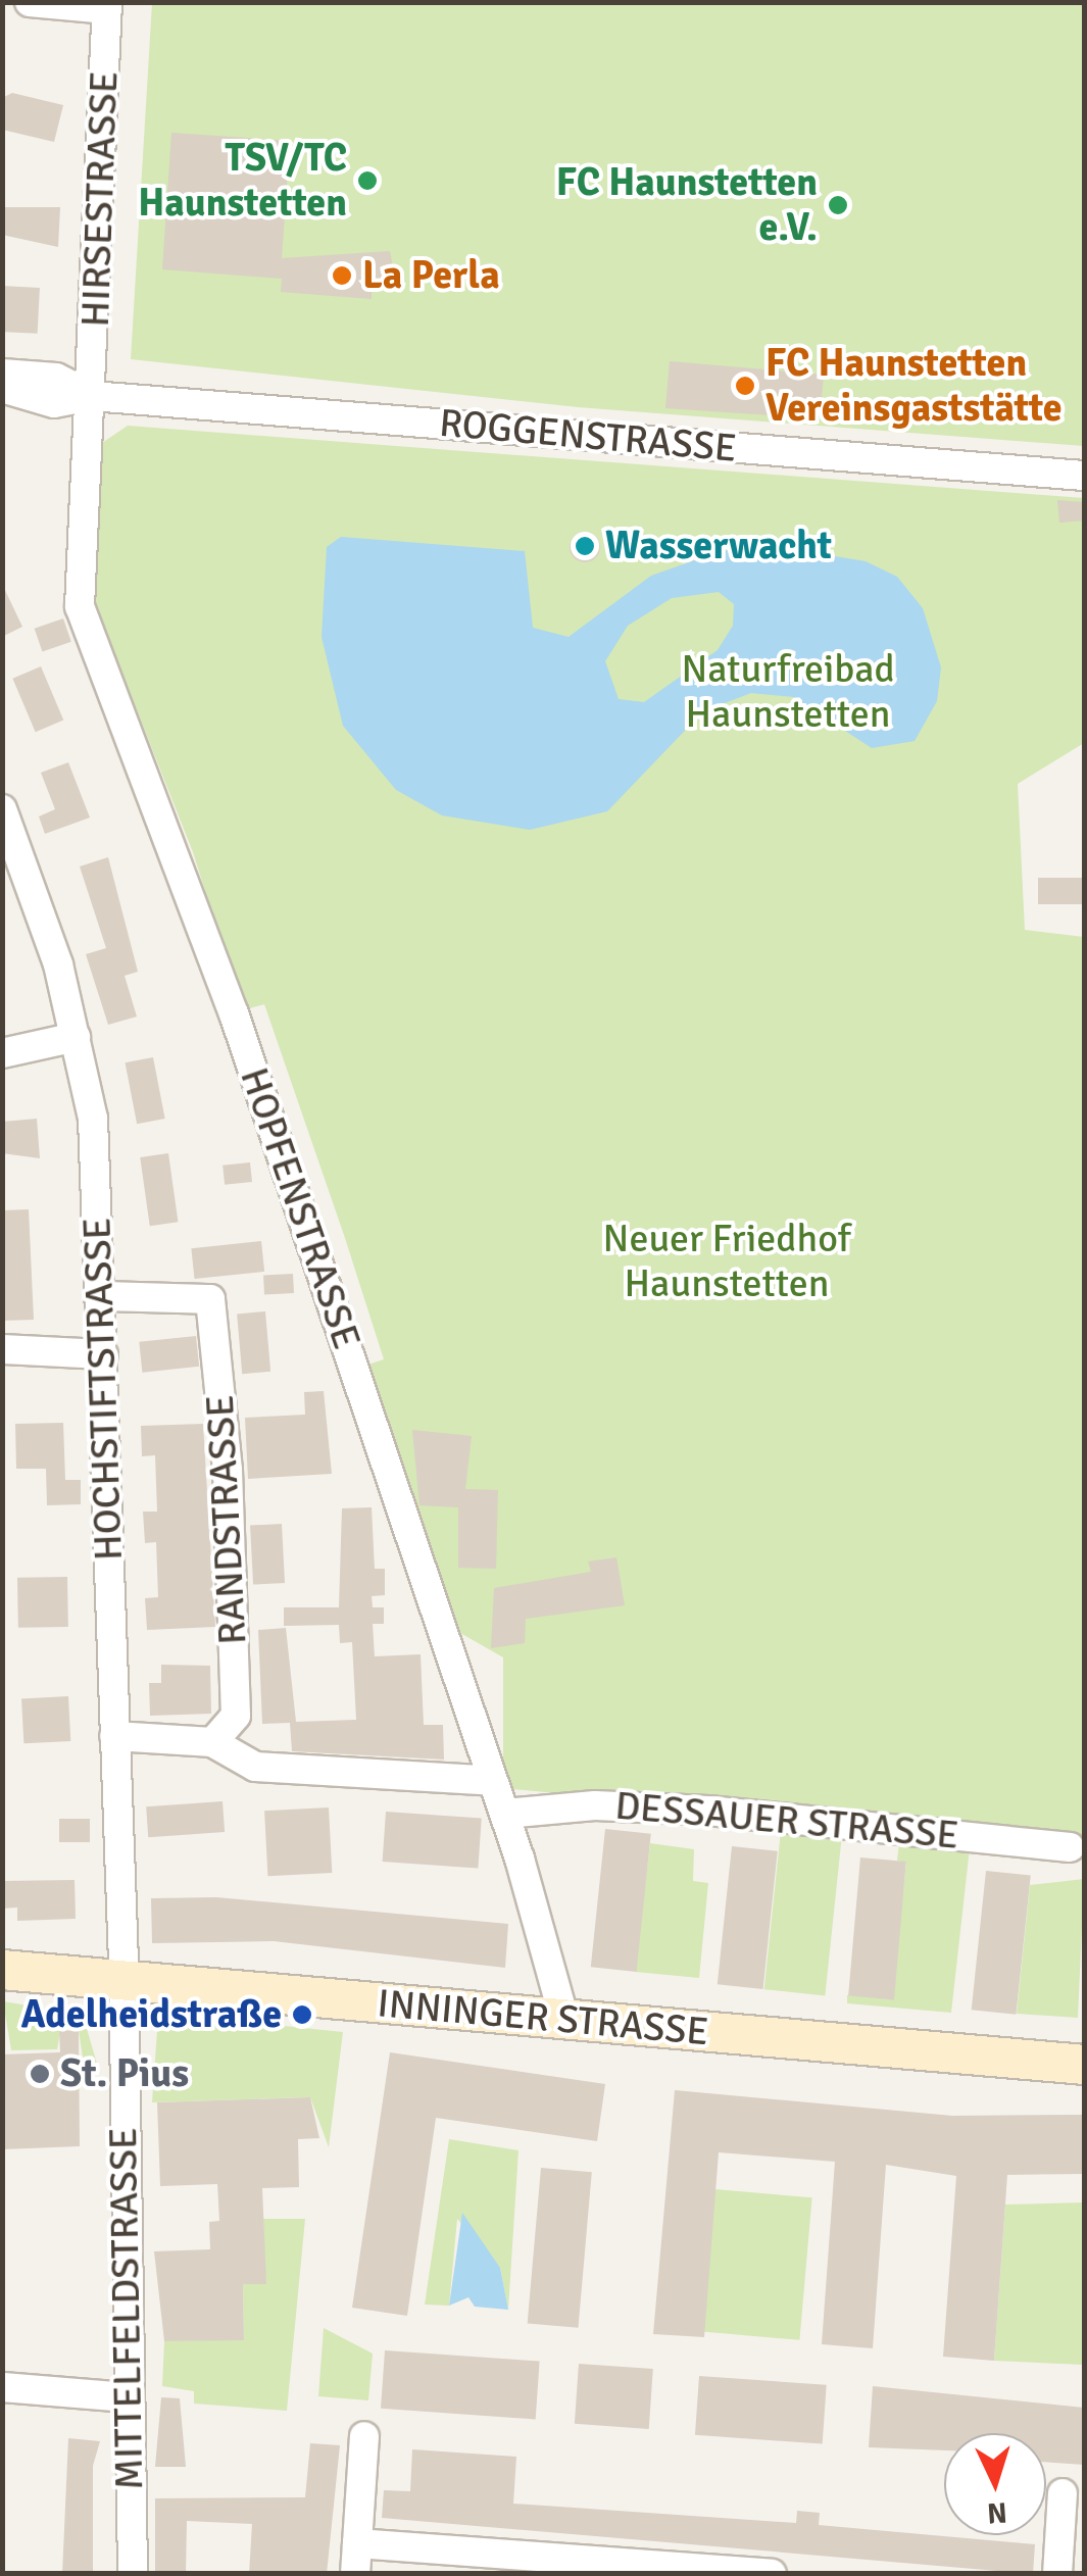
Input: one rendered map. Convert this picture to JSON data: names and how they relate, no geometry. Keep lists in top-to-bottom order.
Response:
{
  "streets": {
    "main road": ["INNINGER STRASSE"],
    "street": [
      "HIRSESTRASSE",
      "ROGGENSTRASSE",
      "HOPFENSTRASSE",
      "HOCHSTIFTSTRASSE",
      "RANDSTRASSE",
      "DESSAUER STRASSE",
      "MITTELFELDSTRASSE"
    ]
  },
  "crossings": [
    ["HIRSESTRASSE", "ROGGENSTRASSE"],
    ["HIRSESTRASSE", "HOPFENSTRASSE"],
    ["ROGGENSTRASSE", "HOPFENSTRASSE"],
    ["HOPFENSTRASSE", "DESSAUER STRASSE"],
    ["HOPFENSTRASSE", "INNINGER STRASSE"],
    ["HOCHSTIFTSTRASSE", "RANDSTRASSE"],
    ["HOCHSTIFTSTRASSE", "INNINGER STRASSE"],
    ["HOCHSTIFTSTRASSE", "MITTELFELDSTRASSE"],
    ["INNINGER STRASSE", "MITTELFELDSTRASSE"]
  ],
  "parks": ["Naturfreibad Haunstetten", "Neuer Friedhof Haunstetten"],
  "places": [
    "TSV/TC Haunstetten",
    "FC Haunstetten e.V.",
    "La Perla",
    "FC Haunstetten Vereinsgaststätte",
    "Wasserwacht",
    "Adelheidstraße",
    "St. Pius"
  ],
  "north": "bottom"
}
